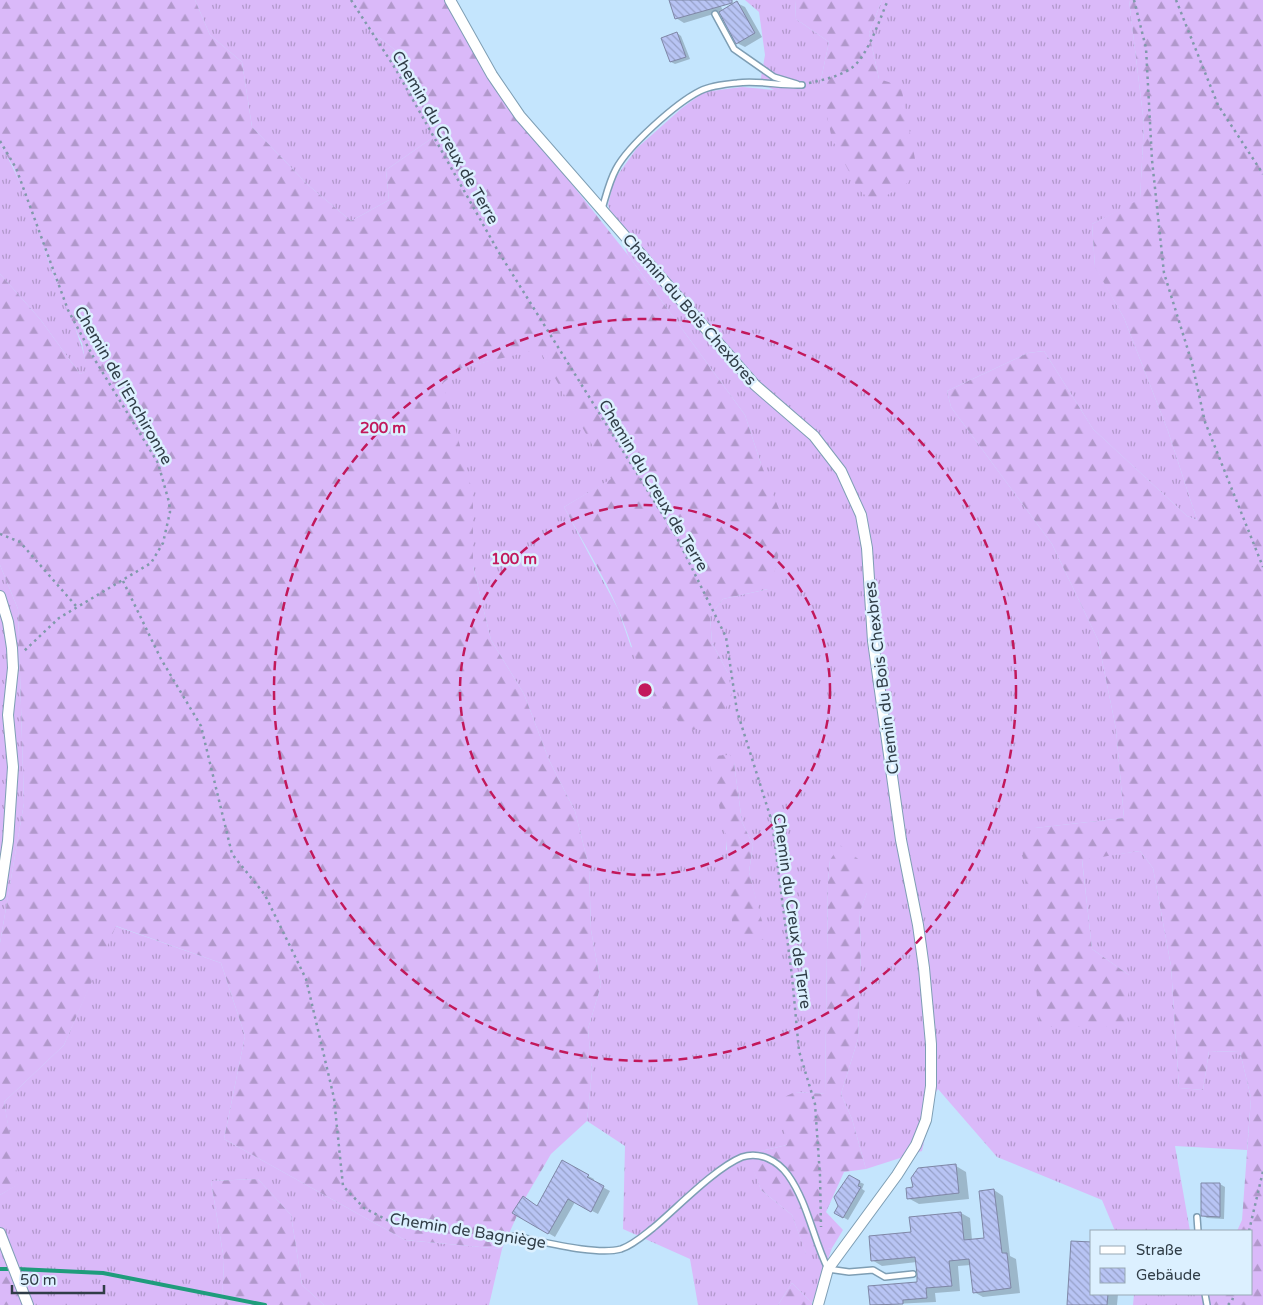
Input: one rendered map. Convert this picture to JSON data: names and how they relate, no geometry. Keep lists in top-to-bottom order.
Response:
{
  "streets": {
    "street": ["Chemin du Bois Chexbres"],
    "lane": ["Chemin de Bagniège"],
    "path": ["Chemin du Creux de Terre", "Chemin de l'Enchironne"]
  },
  "crossings": [
    ["Chemin du Creux de Terre", "Chemin de Bagniège"],
    ["Chemin du Bois Chexbres", "Chemin de Bagniège"],
    ["Chemin de l'Enchironne", "Chemin de Bagniège"]
  ],
  "legend": ["Straße", "Gebäude"],
  "scale_bar": "50 m",
  "rings": ["200 m", "100 m"]
}
